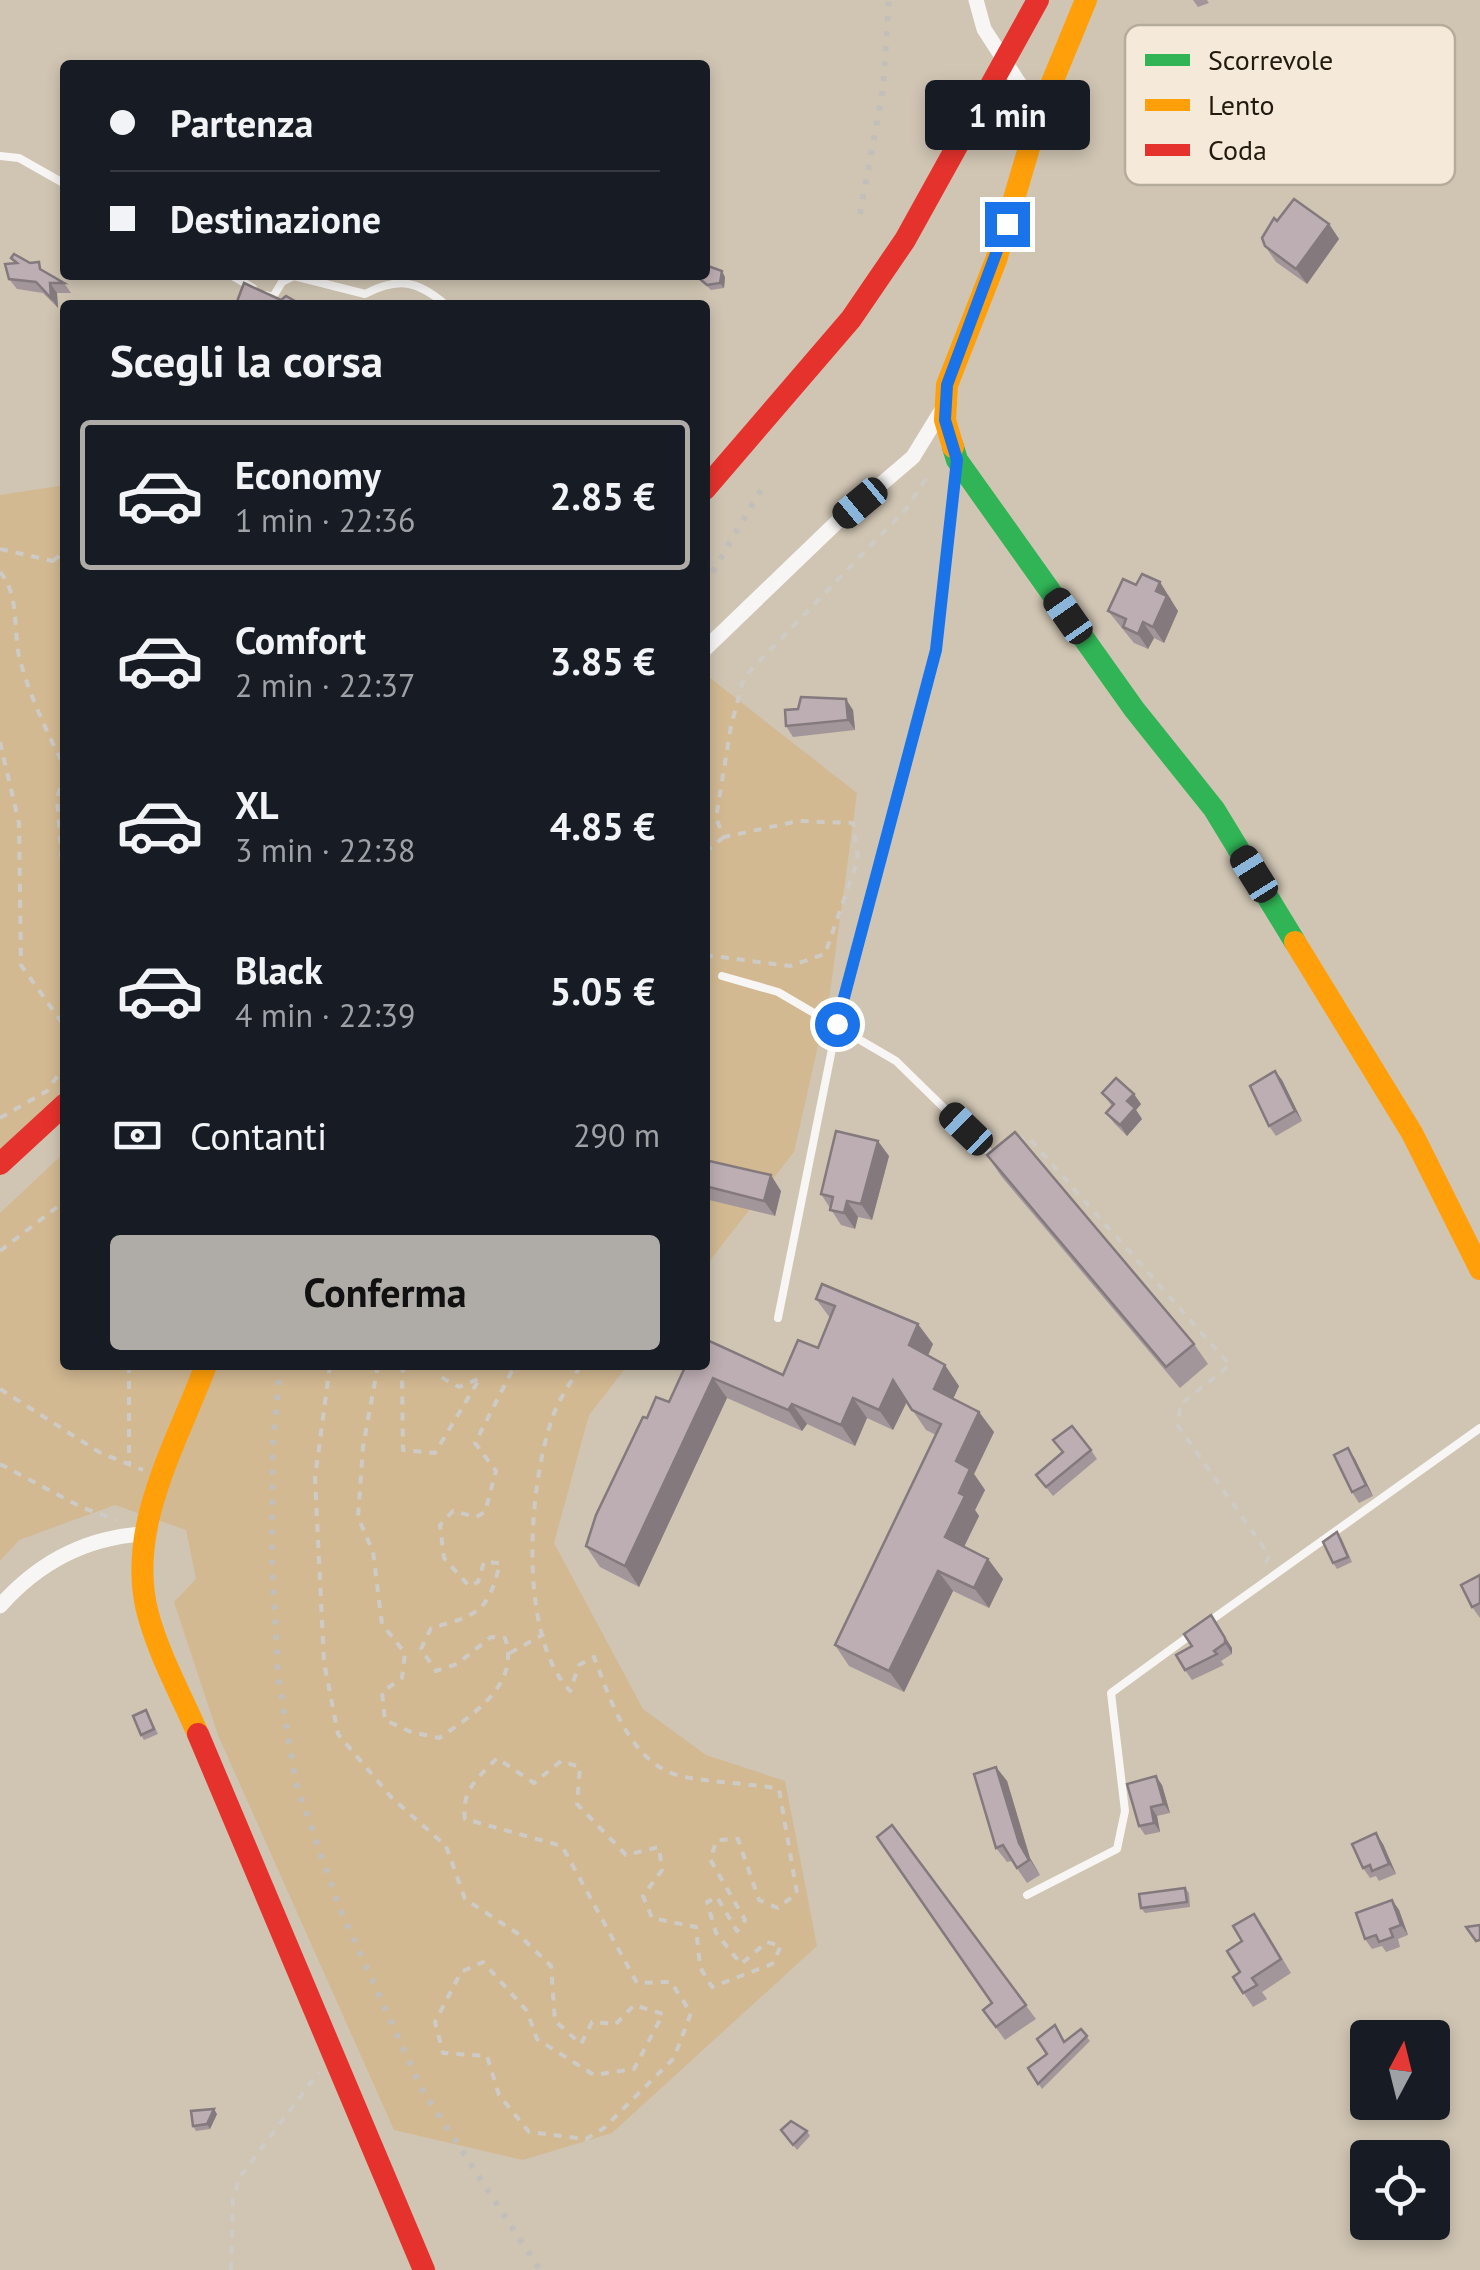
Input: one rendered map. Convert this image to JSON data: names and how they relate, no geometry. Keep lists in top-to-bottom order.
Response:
{
  "legend": ["Scorrevole", "Lento", "Coda"],
  "north": "top",
  "page": {
    "banner": ["Partenza", "Destinazione"],
    "bubble": "1 min",
    "heading": "Scegli la corsa",
    "list": [
      {
        "name": "Economy",
        "note": "1 min · 22:36",
        "value": "2.85 €"
      },
      {
        "name": "Comfort",
        "note": "2 min · 22:37",
        "value": "3.85 €"
      },
      {
        "name": "XL",
        "note": "3 min · 22:38",
        "value": "4.85 €"
      },
      {
        "name": "Black",
        "note": "4 min · 22:39",
        "value": "5.05 €"
      }
    ],
    "pay": ["Contanti", "290 m"],
    "buttons": "Conferma"
  }
}
